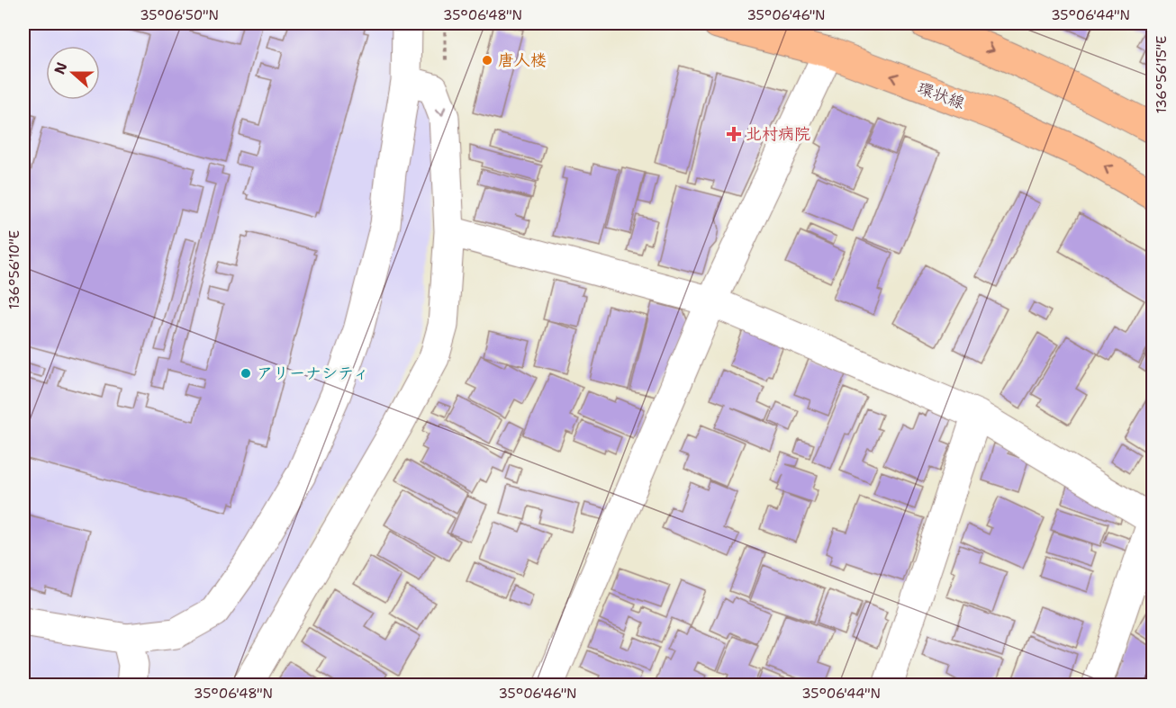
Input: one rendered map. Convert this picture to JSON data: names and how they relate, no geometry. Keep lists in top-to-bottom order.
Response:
{
  "streets": {
    "main road": ["環状線"]
  },
  "places": {
    "other": ["唐人楼", "アリーナシティ"],
    "health": ["北村病院"]
  },
  "north": "left",
  "coordinates": [
    "35°06'50\"N",
    "35°06'48\"N",
    "35°06'46\"N",
    "35°06'44\"N",
    "136°56'15\"E",
    "136°56'10\"E"
  ]
}
